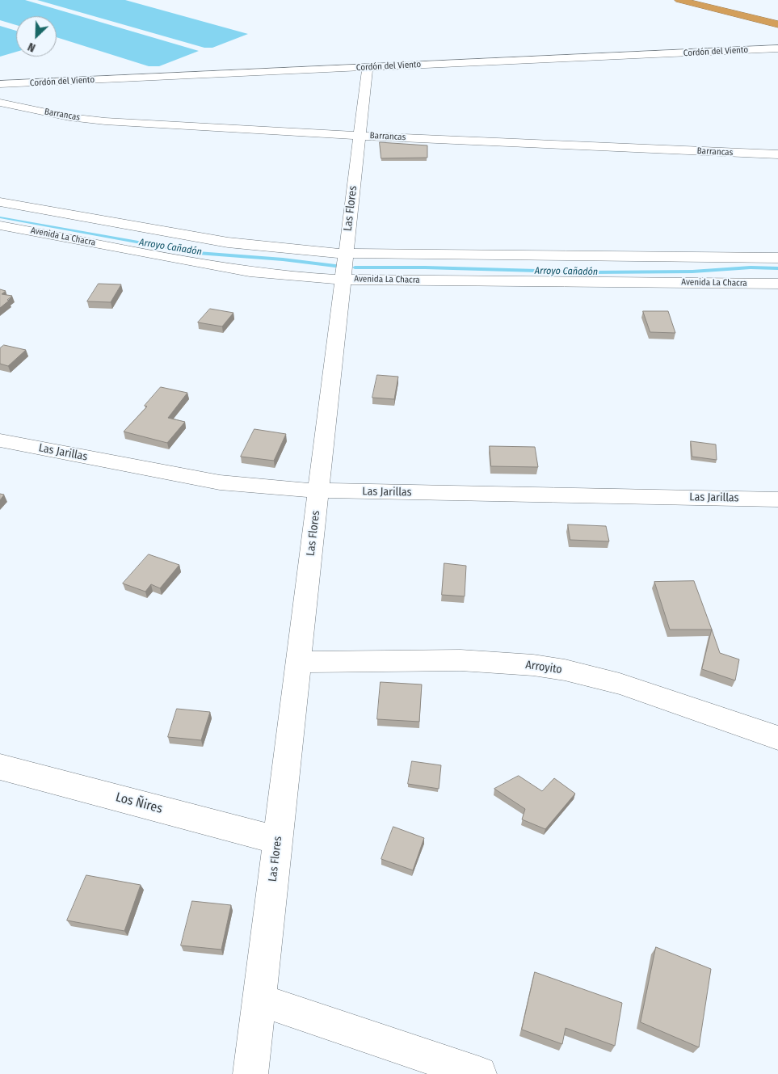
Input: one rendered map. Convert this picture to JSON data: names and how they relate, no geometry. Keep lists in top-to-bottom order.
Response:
{
  "streets": {
    "street": [
      "Cordón del Viento",
      "Barrancas",
      "Las Flores",
      "Avenida La Chacra",
      "Las Jarillas",
      "Arroyito",
      "Los Ñires"
    ]
  },
  "crossings": [
    ["Cordón del Viento", "Las Flores"],
    ["Barrancas", "Las Flores"],
    ["Las Flores", "Avenida La Chacra"],
    ["Las Flores", "Las Jarillas"],
    ["Las Flores", "Arroyito"],
    ["Las Flores", "Los Ñires"]
  ],
  "water": ["Arroyo Cañadón"],
  "north": "bottom left"
}
